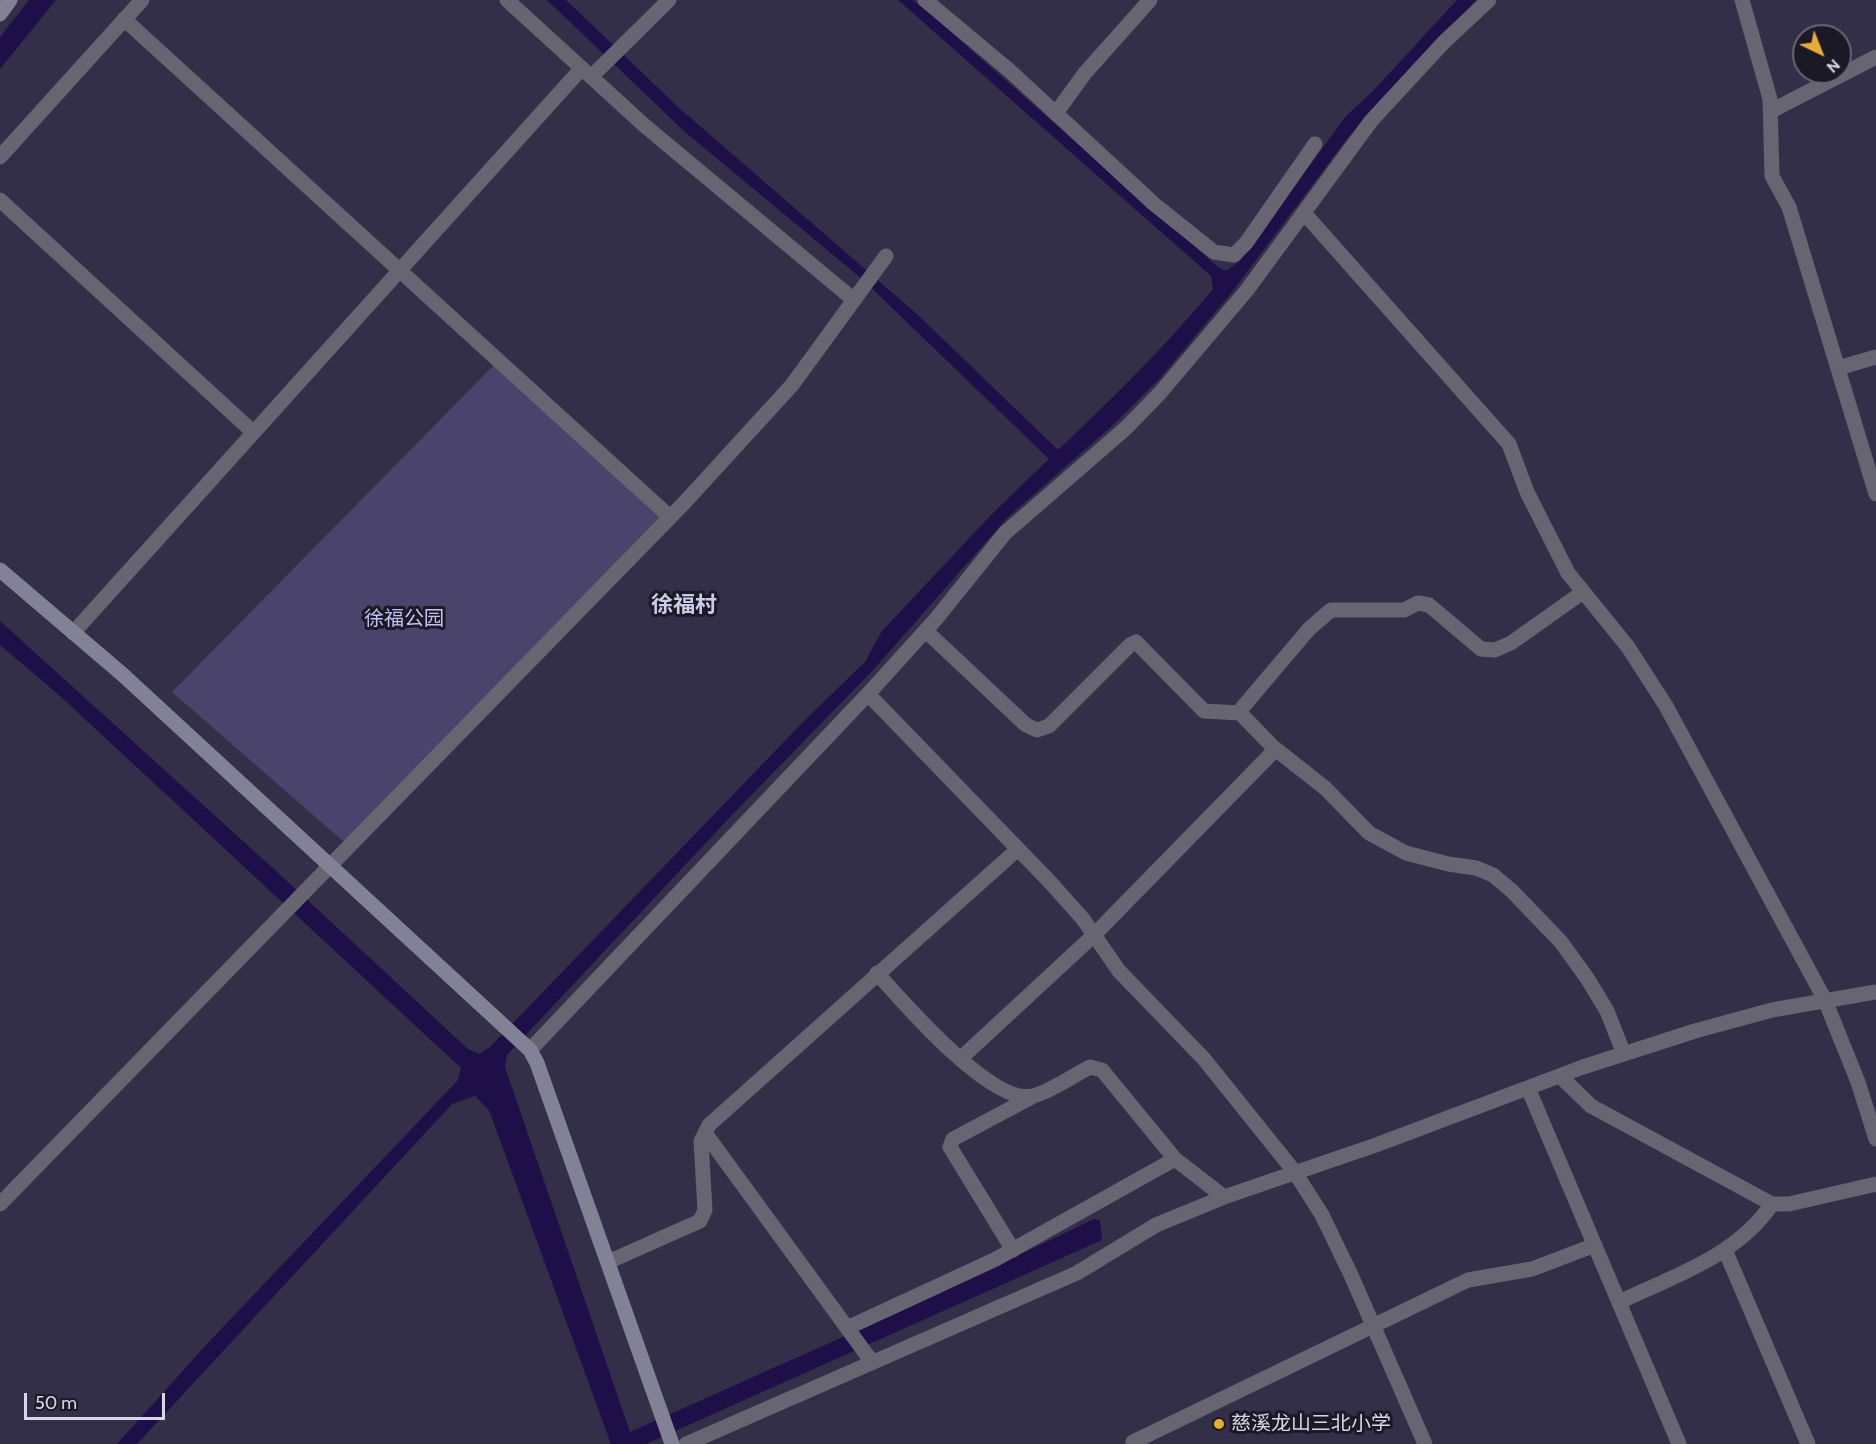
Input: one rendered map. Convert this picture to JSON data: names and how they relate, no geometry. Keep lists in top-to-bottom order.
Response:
{
  "districts": ["徐福村"],
  "parks": ["徐福公园"],
  "places": ["慈溪龙山三北小学"],
  "scale_bar": "50 m",
  "north": "bottom right"
}
